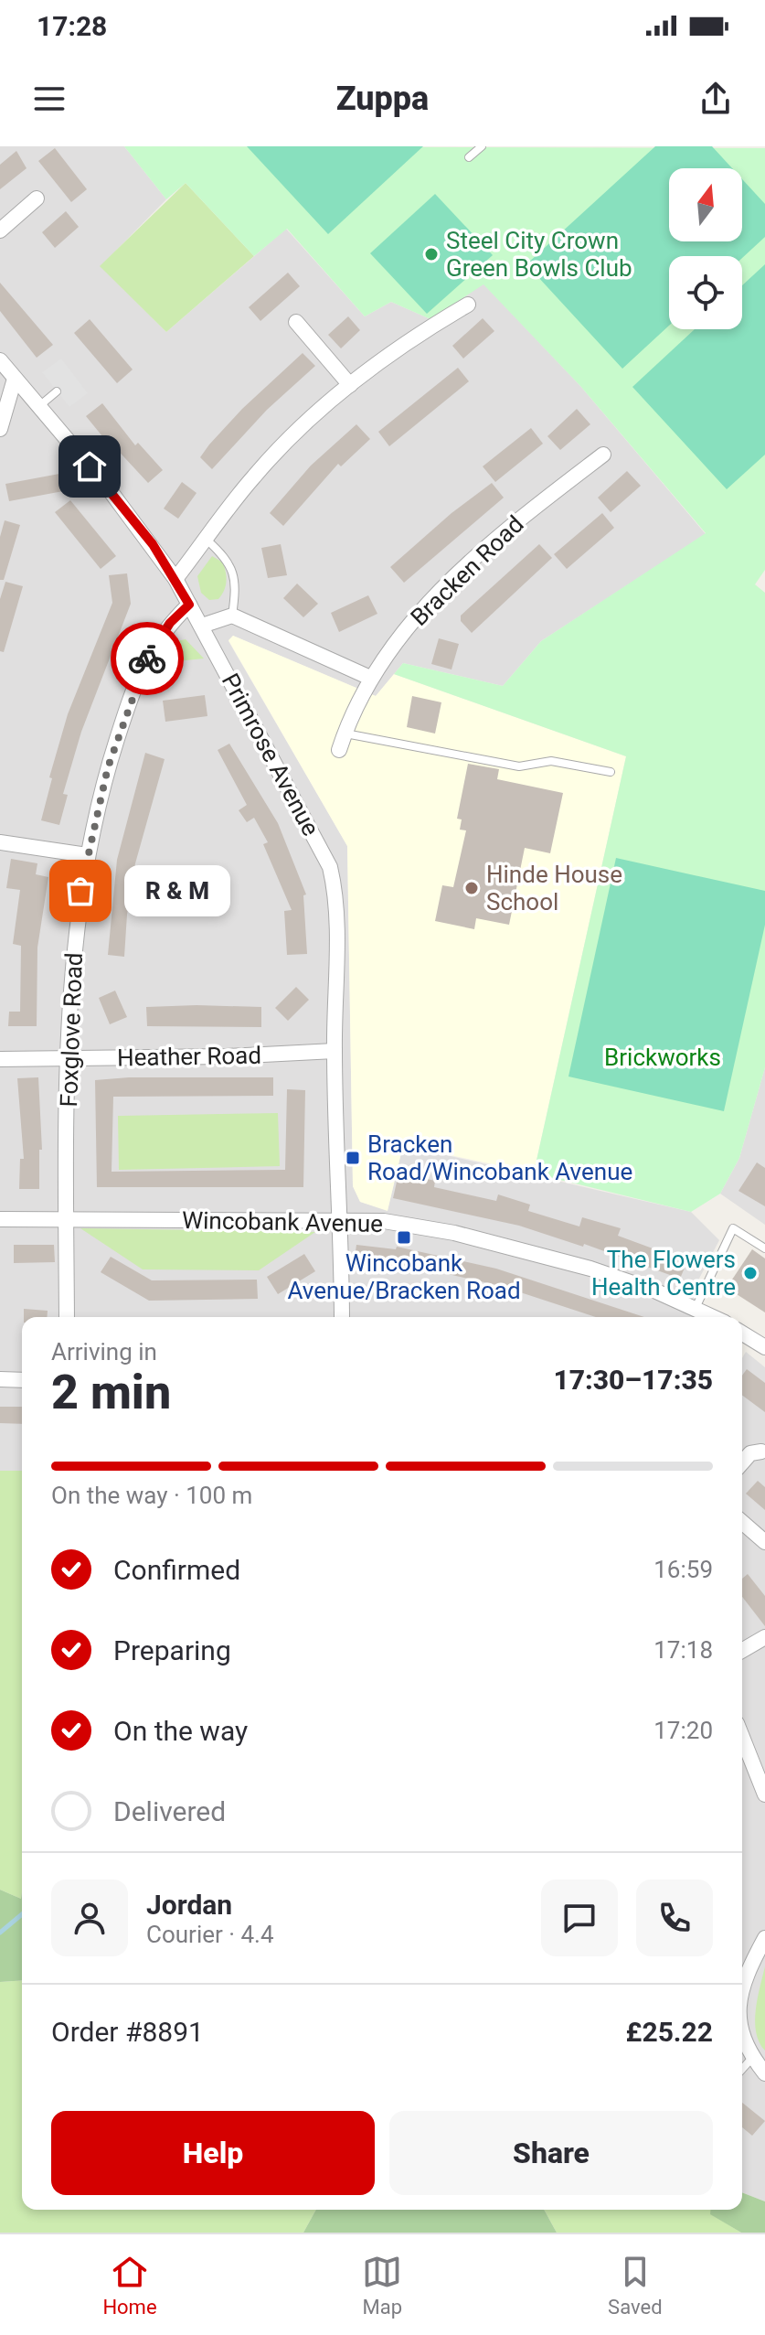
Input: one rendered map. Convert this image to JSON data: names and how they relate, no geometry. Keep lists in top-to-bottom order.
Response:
{
  "streets": {
    "street": [
      "Bracken Road",
      "Primrose Avenue",
      "Foxglove Road",
      "Heather Road",
      "Wincobank Avenue"
    ]
  },
  "crossings": [
    ["Primrose Avenue", "Foxglove Road"],
    ["Primrose Avenue", "Heather Road"],
    ["Primrose Avenue", "Wincobank Avenue"],
    ["Foxglove Road", "Heather Road"],
    ["Foxglove Road", "Wincobank Avenue"]
  ],
  "parks": ["Brickworks"],
  "places": {
    "other": [
      "Steel City Crown Green Bowls Club",
      "Hinde House School",
      "R & M",
      "The Flowers Health Centre"
    ],
    "transit": ["Bracken Road/Wincobank Avenue", "Wincobank Avenue/Bracken Road"]
  },
  "north": "top",
  "page": {
    "status": "17:28",
    "header": "Zuppa",
    "bubble": "R & M",
    "heading": ["2 min", "Arriving in", "17:30–17:35"],
    "panel": [
      "Jordan",
      "Courier · 4.4",
      "Order #8891",
      "£25.22"
    ],
    "bar": "On the way · 100 m",
    "list": [
      ["Confirmed", "16:59"],
      ["Preparing", "17:18"],
      ["On the way", "17:20"],
      "Delivered"
    ],
    "buttons": ["Help", "Share"],
    "tabs": ["Home", "Map", "Saved"]
  }
}
